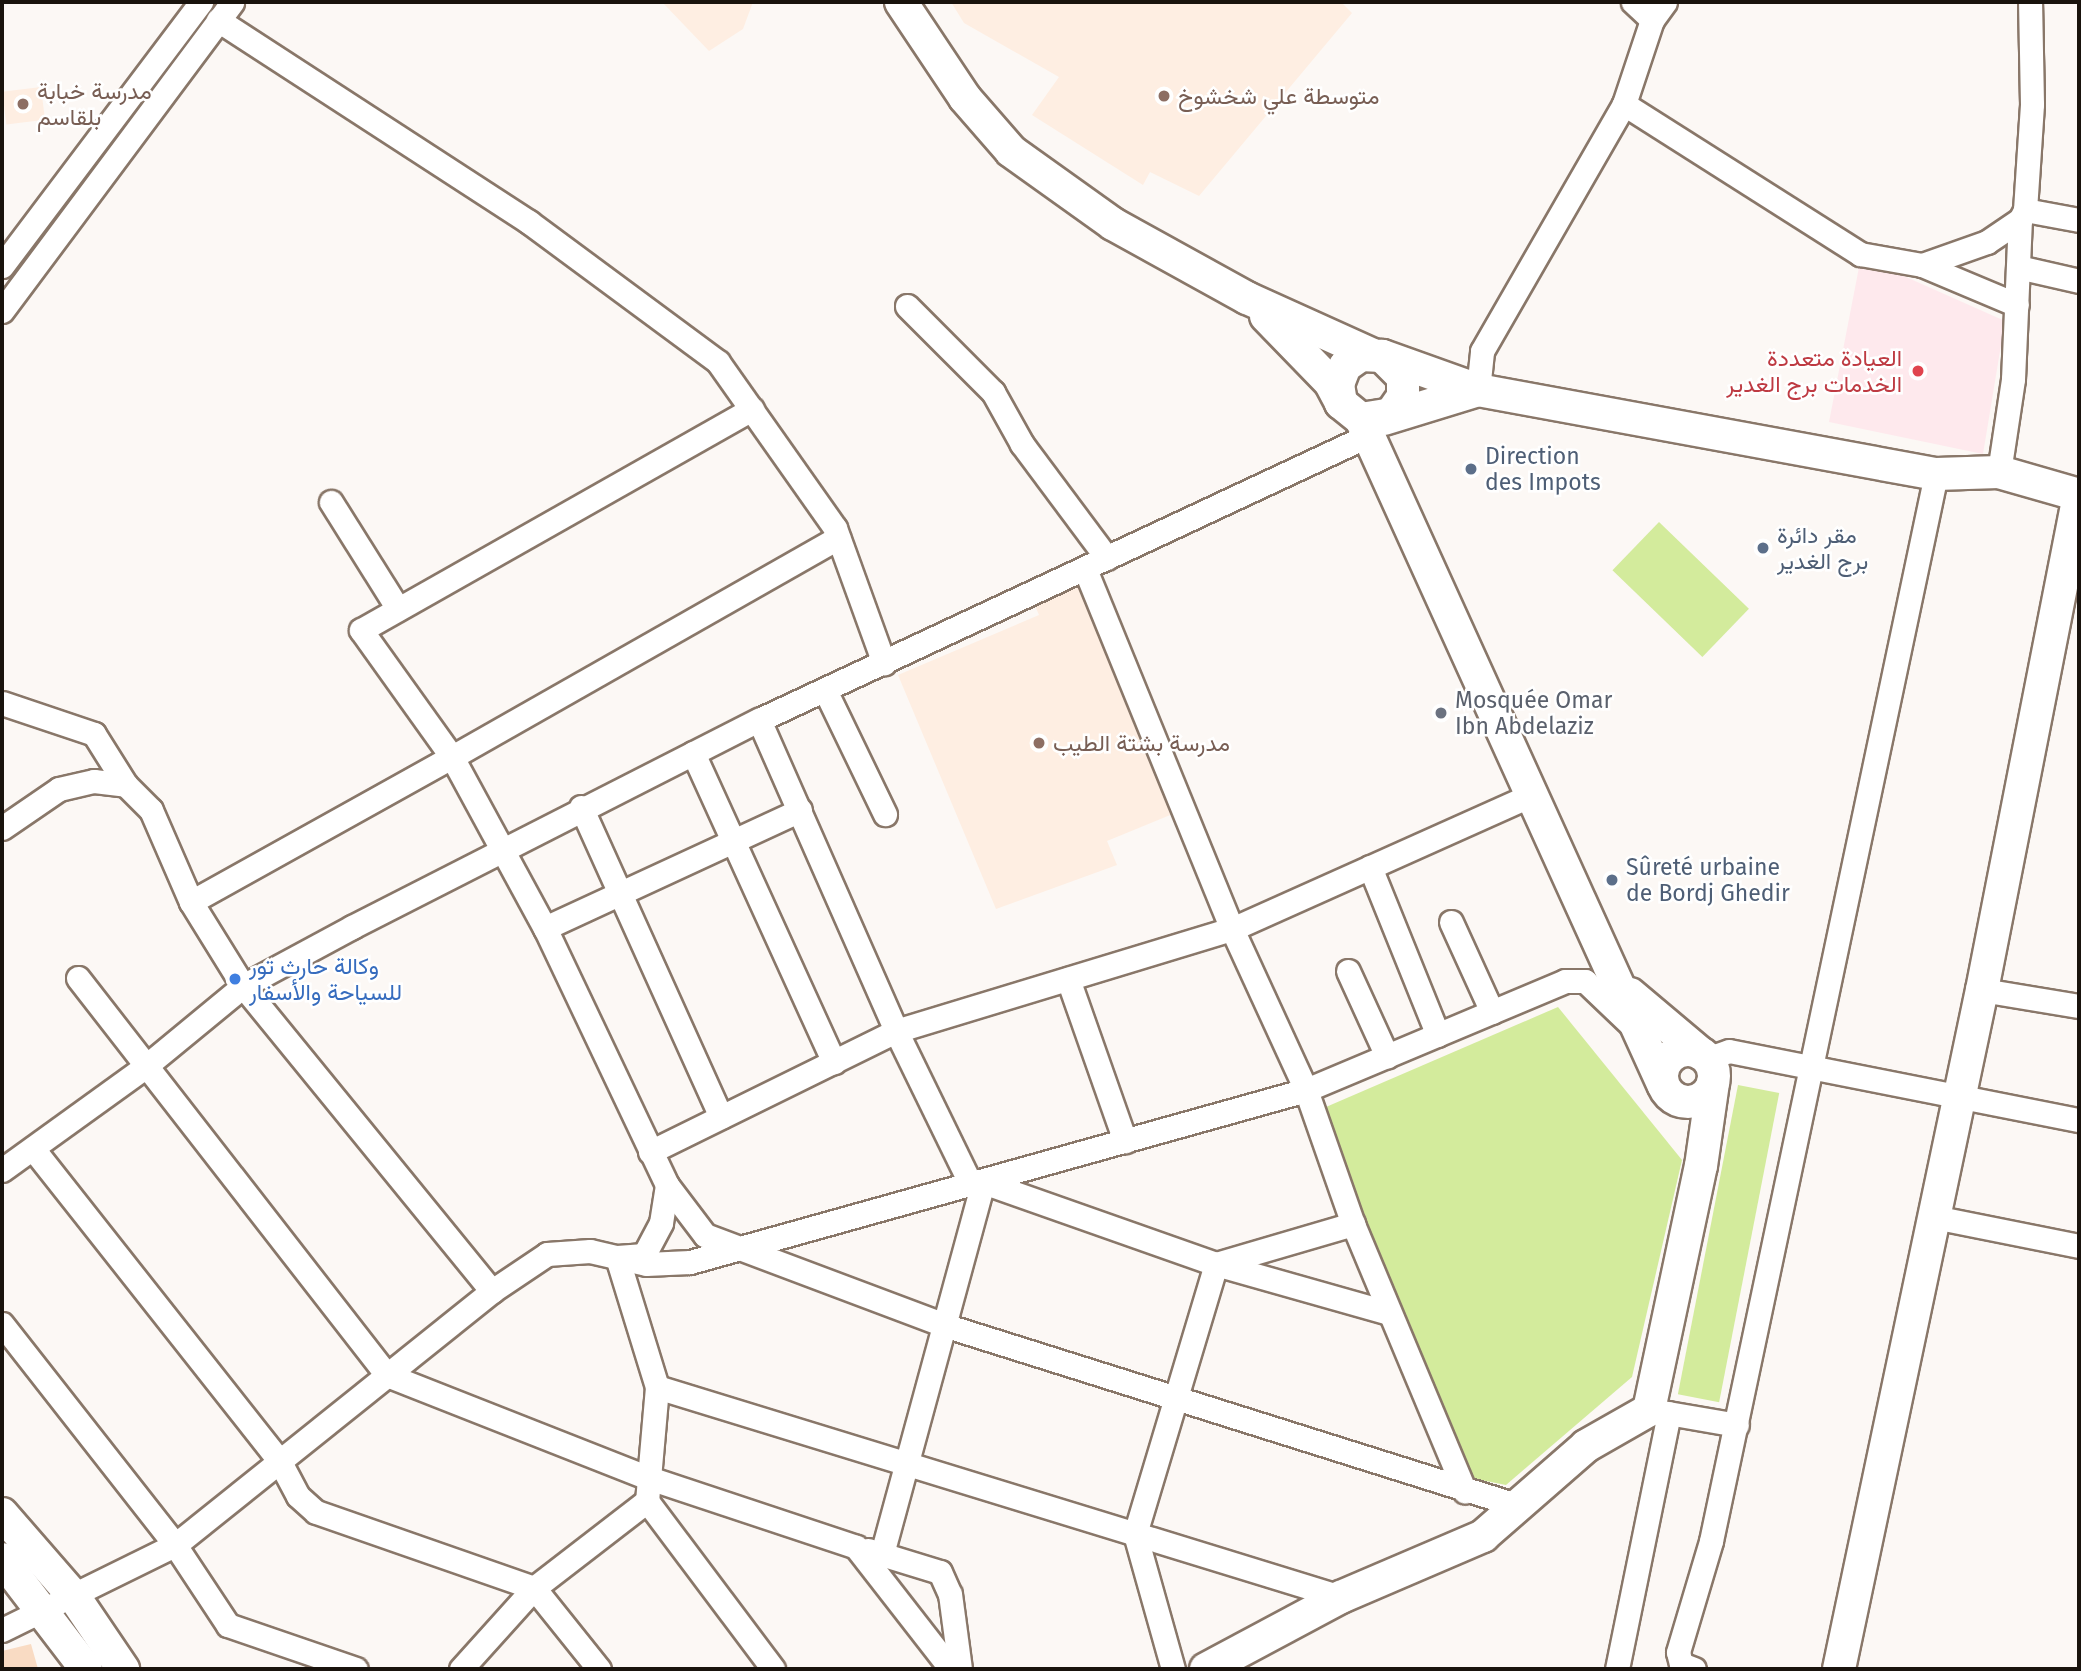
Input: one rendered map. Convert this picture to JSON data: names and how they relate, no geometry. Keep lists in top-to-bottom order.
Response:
{
  "places": [
    "متوسطة علي شخشوخ",
    "مدرسة خبابة بلقاسم",
    "العيادة متعددة الخدمات برج الغدير",
    "Direction des Impots",
    "مقر دائرة برج الغدير",
    "Mosquée Omar Ibn Abdelaziz",
    "مدرسة بشتة الطيب",
    "Sûreté urbaine de Bordj Ghedir",
    "وكالة حارث تور للسياحة والأسفار"
  ]
}
